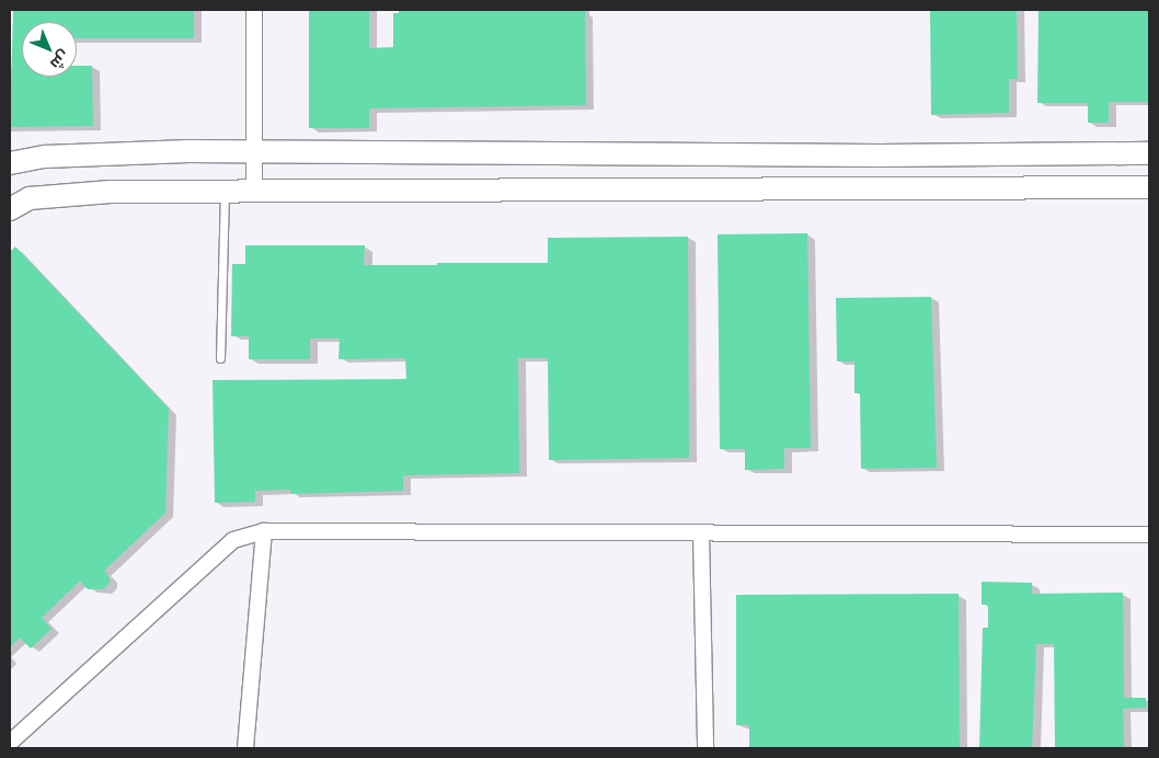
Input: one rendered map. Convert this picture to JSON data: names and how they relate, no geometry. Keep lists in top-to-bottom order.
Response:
{
  "north": "bottom right"
}
